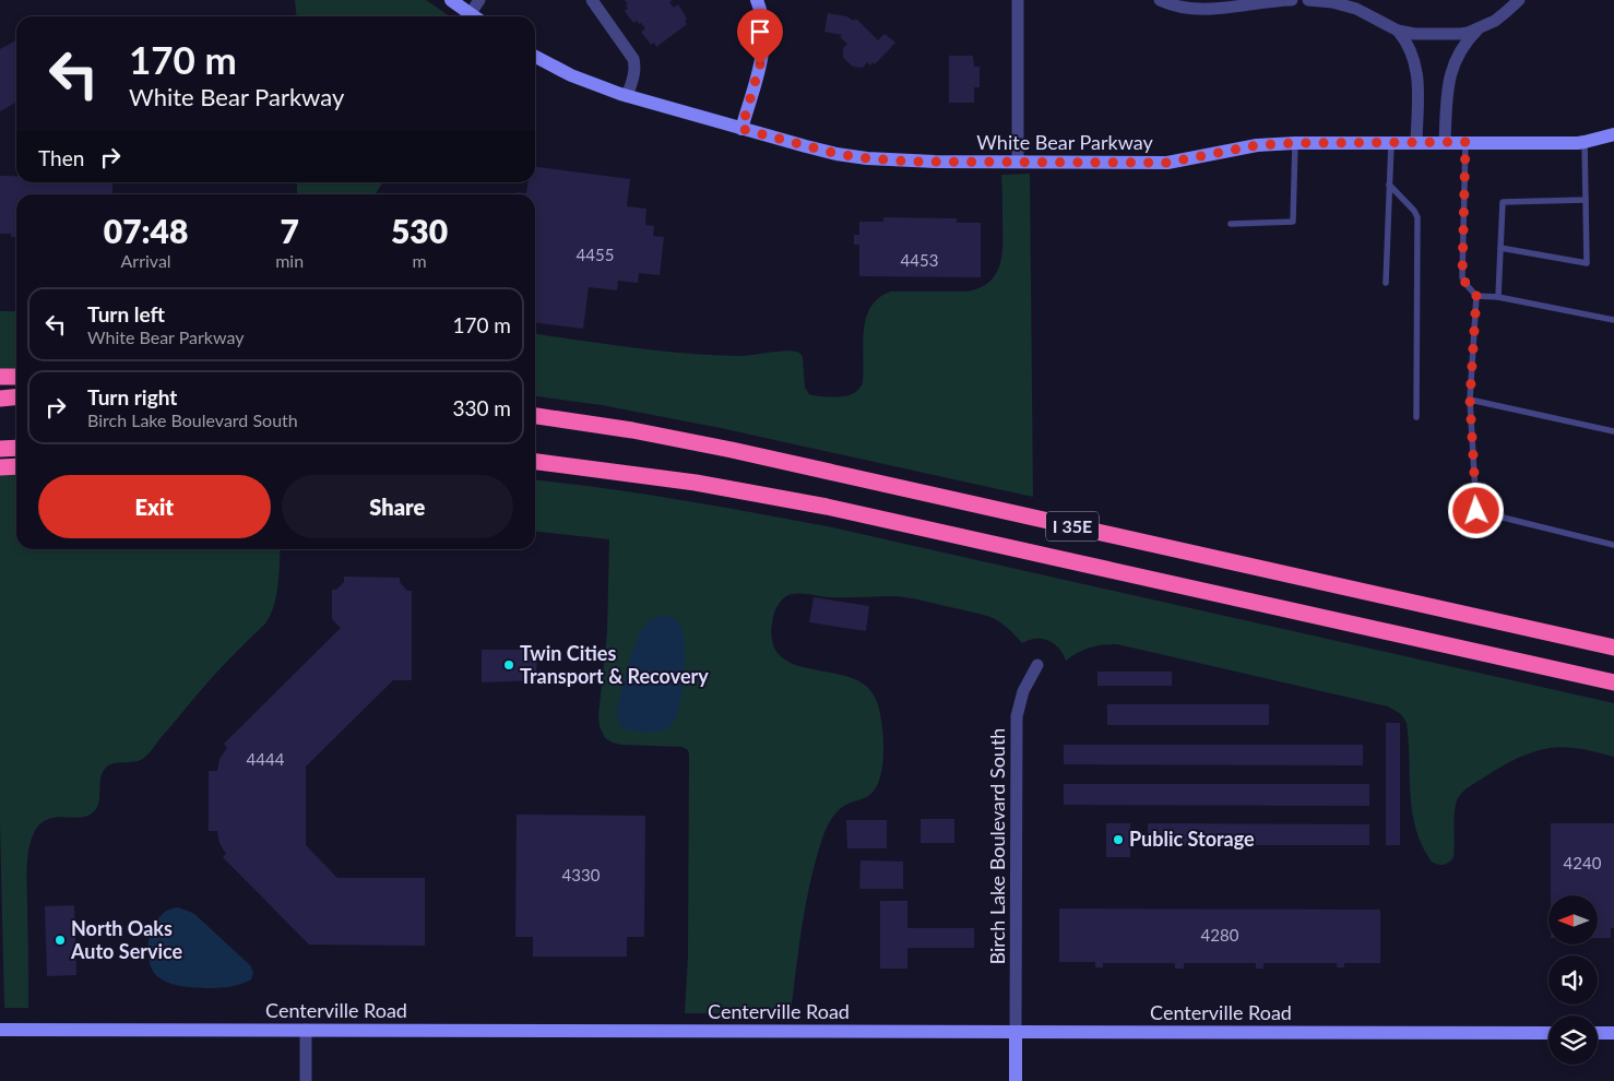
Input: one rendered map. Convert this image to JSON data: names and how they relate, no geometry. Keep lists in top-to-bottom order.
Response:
{
  "streets": {
    "highway": ["I 35E"],
    "street": ["White Bear Parkway", "Birch Lake Boulevard South", "Centerville Road"]
  },
  "crossings": [
    ["Birch Lake Boulevard South", "Centerville Road"]
  ],
  "places": ["Twin Cities Transport & Recovery", "Public Storage", "North Oaks Auto Service"],
  "house_numbers": [
    "4455",
    "4453",
    "4444",
    "4240",
    "4330",
    "4280"
  ],
  "north": "left",
  "page": {
    "turn": ["170 m", "White Bear Parkway"],
    "then": "Then",
    "eta": [
      "07:48",
      "Arrival",
      "7",
      "min",
      "530",
      "m"
    ],
    "list": [
      {
        "name": "Turn left",
        "note": "White Bear Parkway",
        "value": "170 m"
      },
      {
        "name": "Turn right",
        "note": "Birch Lake Boulevard South",
        "value": "330 m"
      }
    ],
    "buttons": ["Exit", "Share"]
  }
}
